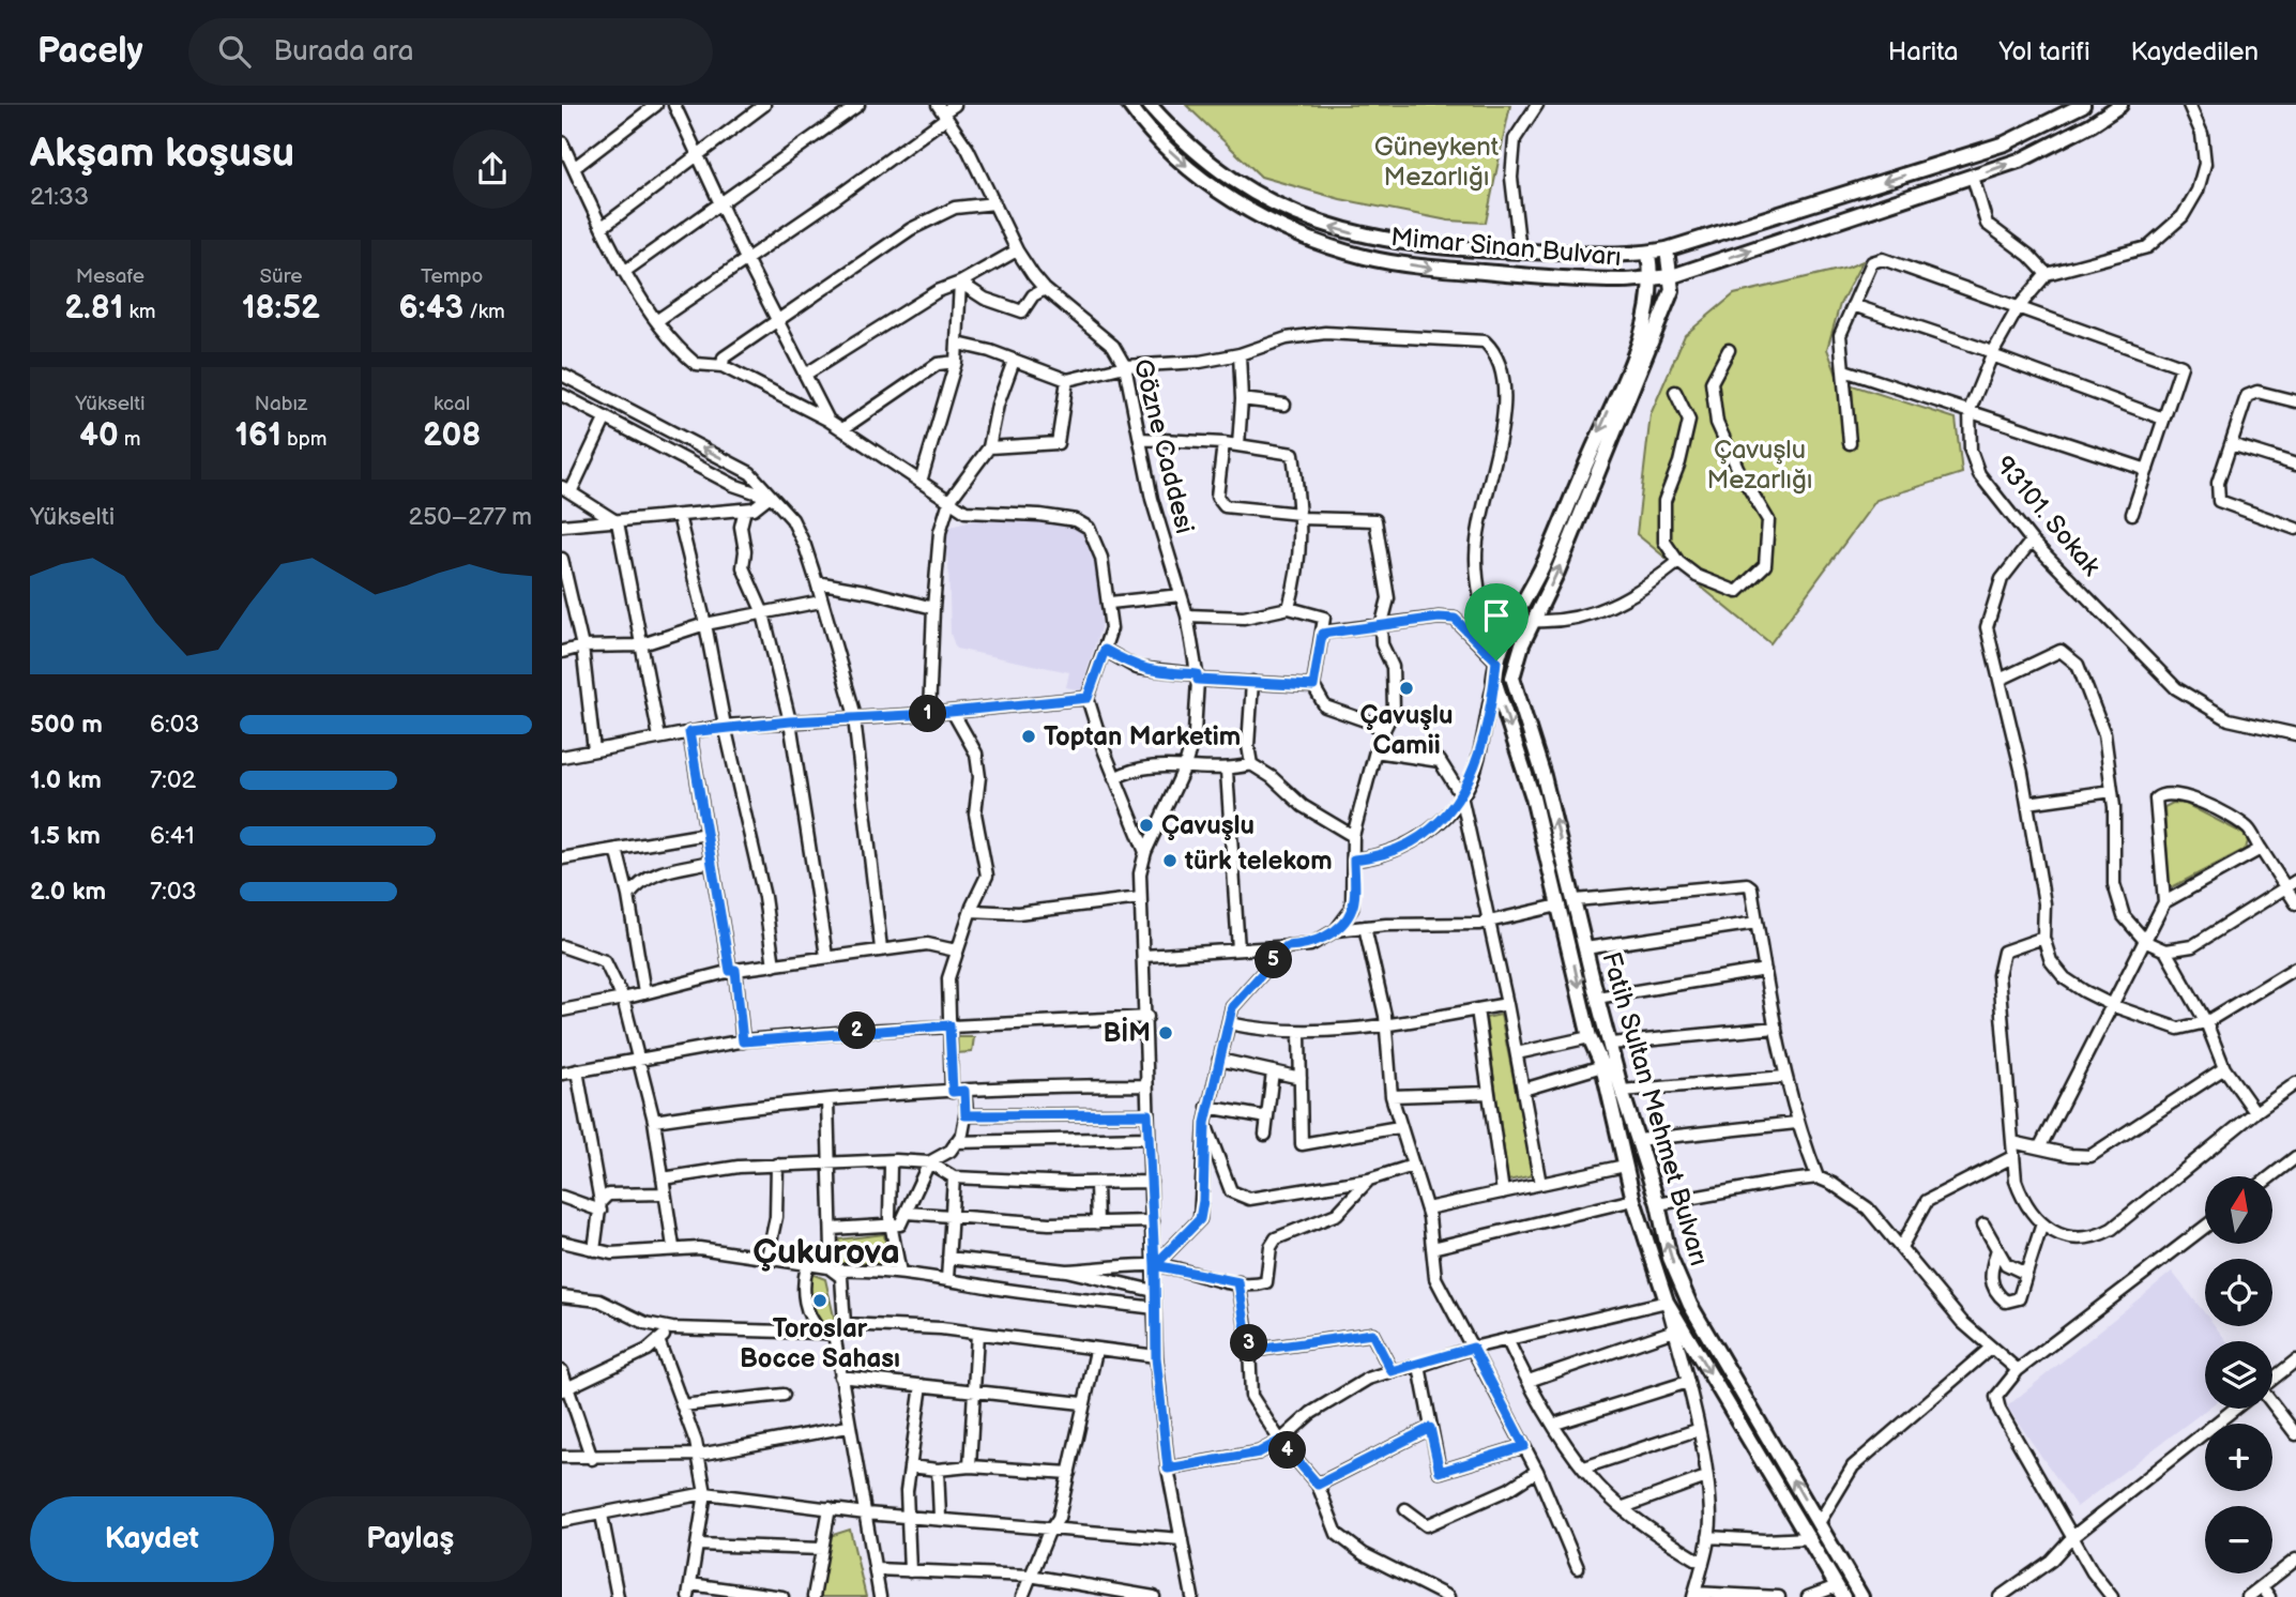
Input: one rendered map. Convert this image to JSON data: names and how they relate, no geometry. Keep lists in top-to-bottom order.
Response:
{
  "streets": {
    "main road": ["Mimar Sinan Bulvarı", "Fatih Sultan Mehmet Bulvarı"],
    "street": ["Gözne Caddesi", "93101. Sokak"]
  },
  "crossings": [
    ["Mimar Sinan Bulvarı", "Fatih Sultan Mehmet Bulvarı"]
  ],
  "districts": ["Çukurova"],
  "parks": ["Güneykent Mezarlığı", "Çavuşlu Mezarlığı"],
  "places": [
    "Çavuşlu Camii",
    "Toptan Marketim",
    "Çavuşlu",
    "türk telekom",
    "BİM",
    "Toroslar Bocce Sahası"
  ],
  "north": "top",
  "page": {
    "header": "Pacely",
    "search": "Burada ara",
    "nav": ["Harita", "Yol tarifi", "Kaydedilen"],
    "heading": ["Akşam koşusu", "21:33"],
    "stats": [
      ["Mesafe", "2.81 km"],
      ["Süre", "18:52"],
      ["Tempo", "6:43 /km"],
      ["Yükselti", "40 m"],
      ["Nabız", "161 bpm"],
      ["kcal", "208"]
    ],
    "chart": ["Yükselti", "250–277 m"],
    "pins": [
      "1",
      "5",
      "2",
      "3",
      "4"
    ],
    "list": [
      {
        "name": "500 m",
        "note": "6:03"
      },
      {
        "name": "1.0 km",
        "note": "7:02"
      },
      {
        "name": "1.5 km",
        "note": "6:41"
      },
      {
        "name": "2.0 km",
        "note": "7:03"
      }
    ],
    "map_buttons": ["+", "−"],
    "buttons": ["Kaydet", "Paylaş"]
  }
}
